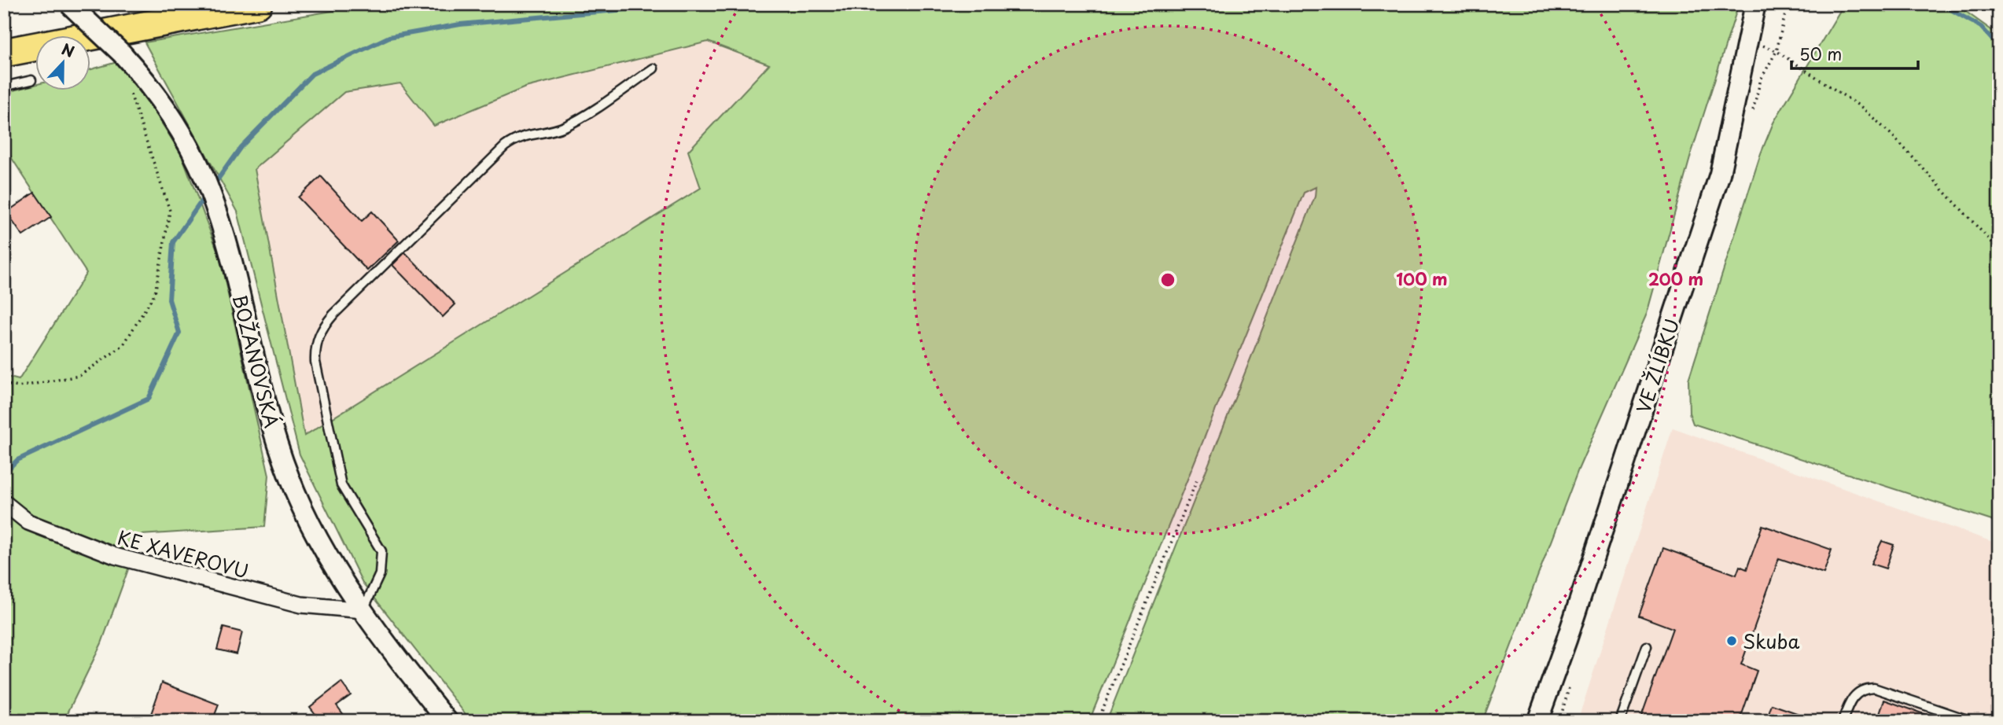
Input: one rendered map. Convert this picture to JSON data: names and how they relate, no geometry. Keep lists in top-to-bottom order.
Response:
{
  "streets": {
    "street": ["BOŽANOVSKÁ", "VE ŽLÍBKU", "KE XAVEROVU"]
  },
  "crossings": [
    ["BOŽANOVSKÁ", "KE XAVEROVU"]
  ],
  "places": ["Skuba"],
  "scale_bar": "50 m",
  "north": "top",
  "rings": ["100 m", "200 m"]
}
